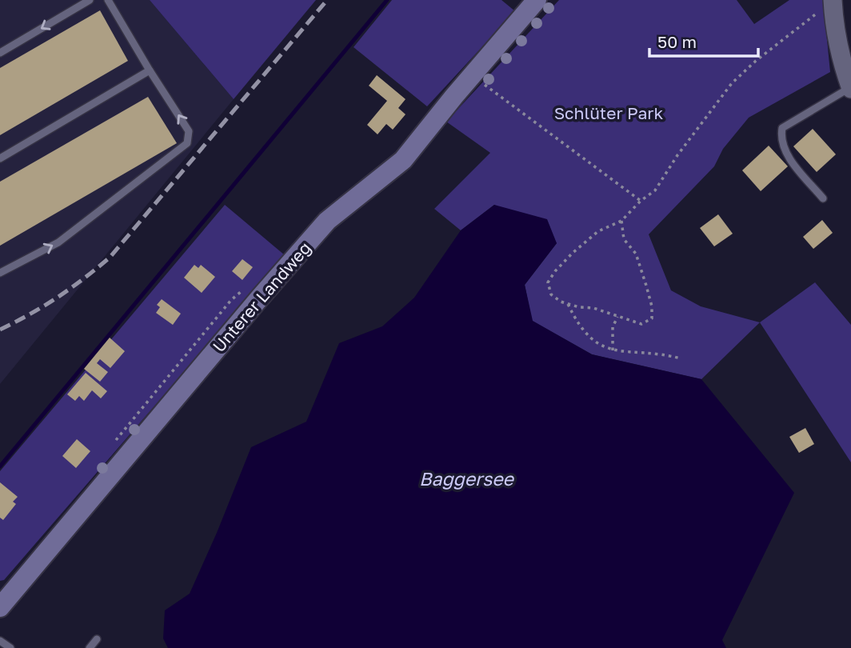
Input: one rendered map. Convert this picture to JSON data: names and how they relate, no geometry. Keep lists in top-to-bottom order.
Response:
{
  "streets": {
    "main road": ["Unterer Landweg"]
  },
  "water": ["Baggersee"],
  "parks": ["Schlüter Park"],
  "scale_bar": "50 m"
}
